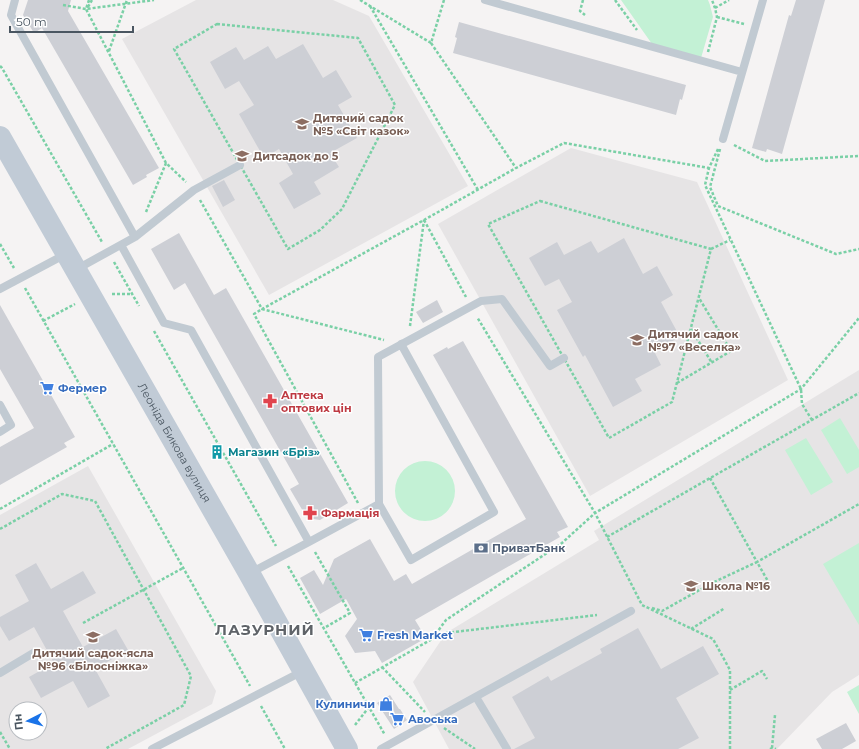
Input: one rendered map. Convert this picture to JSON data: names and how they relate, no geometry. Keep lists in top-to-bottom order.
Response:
{
  "streets": {
    "street": ["Леоніда Бикова вулиця"]
  },
  "districts": ["ЛАЗУРНИЙ"],
  "places": {
    "school or university": [
      "Дитячий садок №5 «Світ казок»",
      "Дитсадок до 5",
      "Дитячий садок №97 «Веселка»",
      "Школа №16",
      "Дитячий садок-ясла №96 «Білосніжка»"
    ],
    "supermarket": ["Фермер", "Fresh Market", "Авоська"],
    "pharmacy": ["Аптека оптових цін", "Фармація"],
    "building": ["Магазин «Бріз»"],
    "bank": ["ПриватБанк"],
    "shop": ["Кулиничи"]
  },
  "scale_bar": "50 m",
  "north": "left"
}
